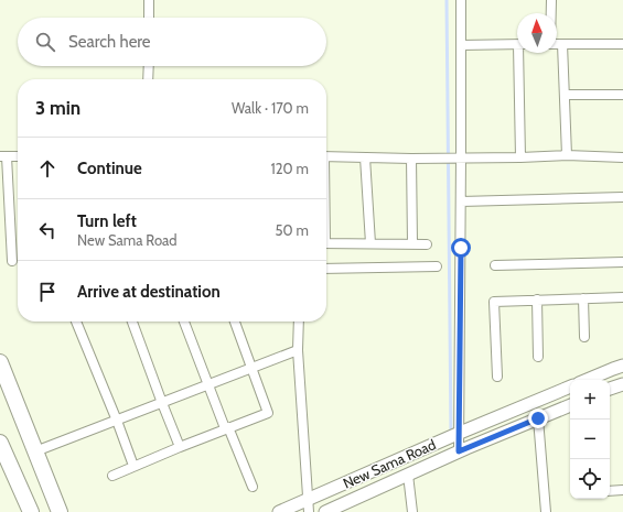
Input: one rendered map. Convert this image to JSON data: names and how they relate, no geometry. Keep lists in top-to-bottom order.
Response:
{
  "streets": {
    "main road": ["New Sama Road"]
  },
  "north": "top",
  "page": {
    "search": "Search here",
    "heading": ["3 min", "Walk · 170 m"],
    "list": [
      ["Continue", "120 m"],
      ["Turn left", "New Sama Road", "50 m"],
      "Arrive at destination"
    ],
    "map_buttons": ["+", "−"]
  }
}
